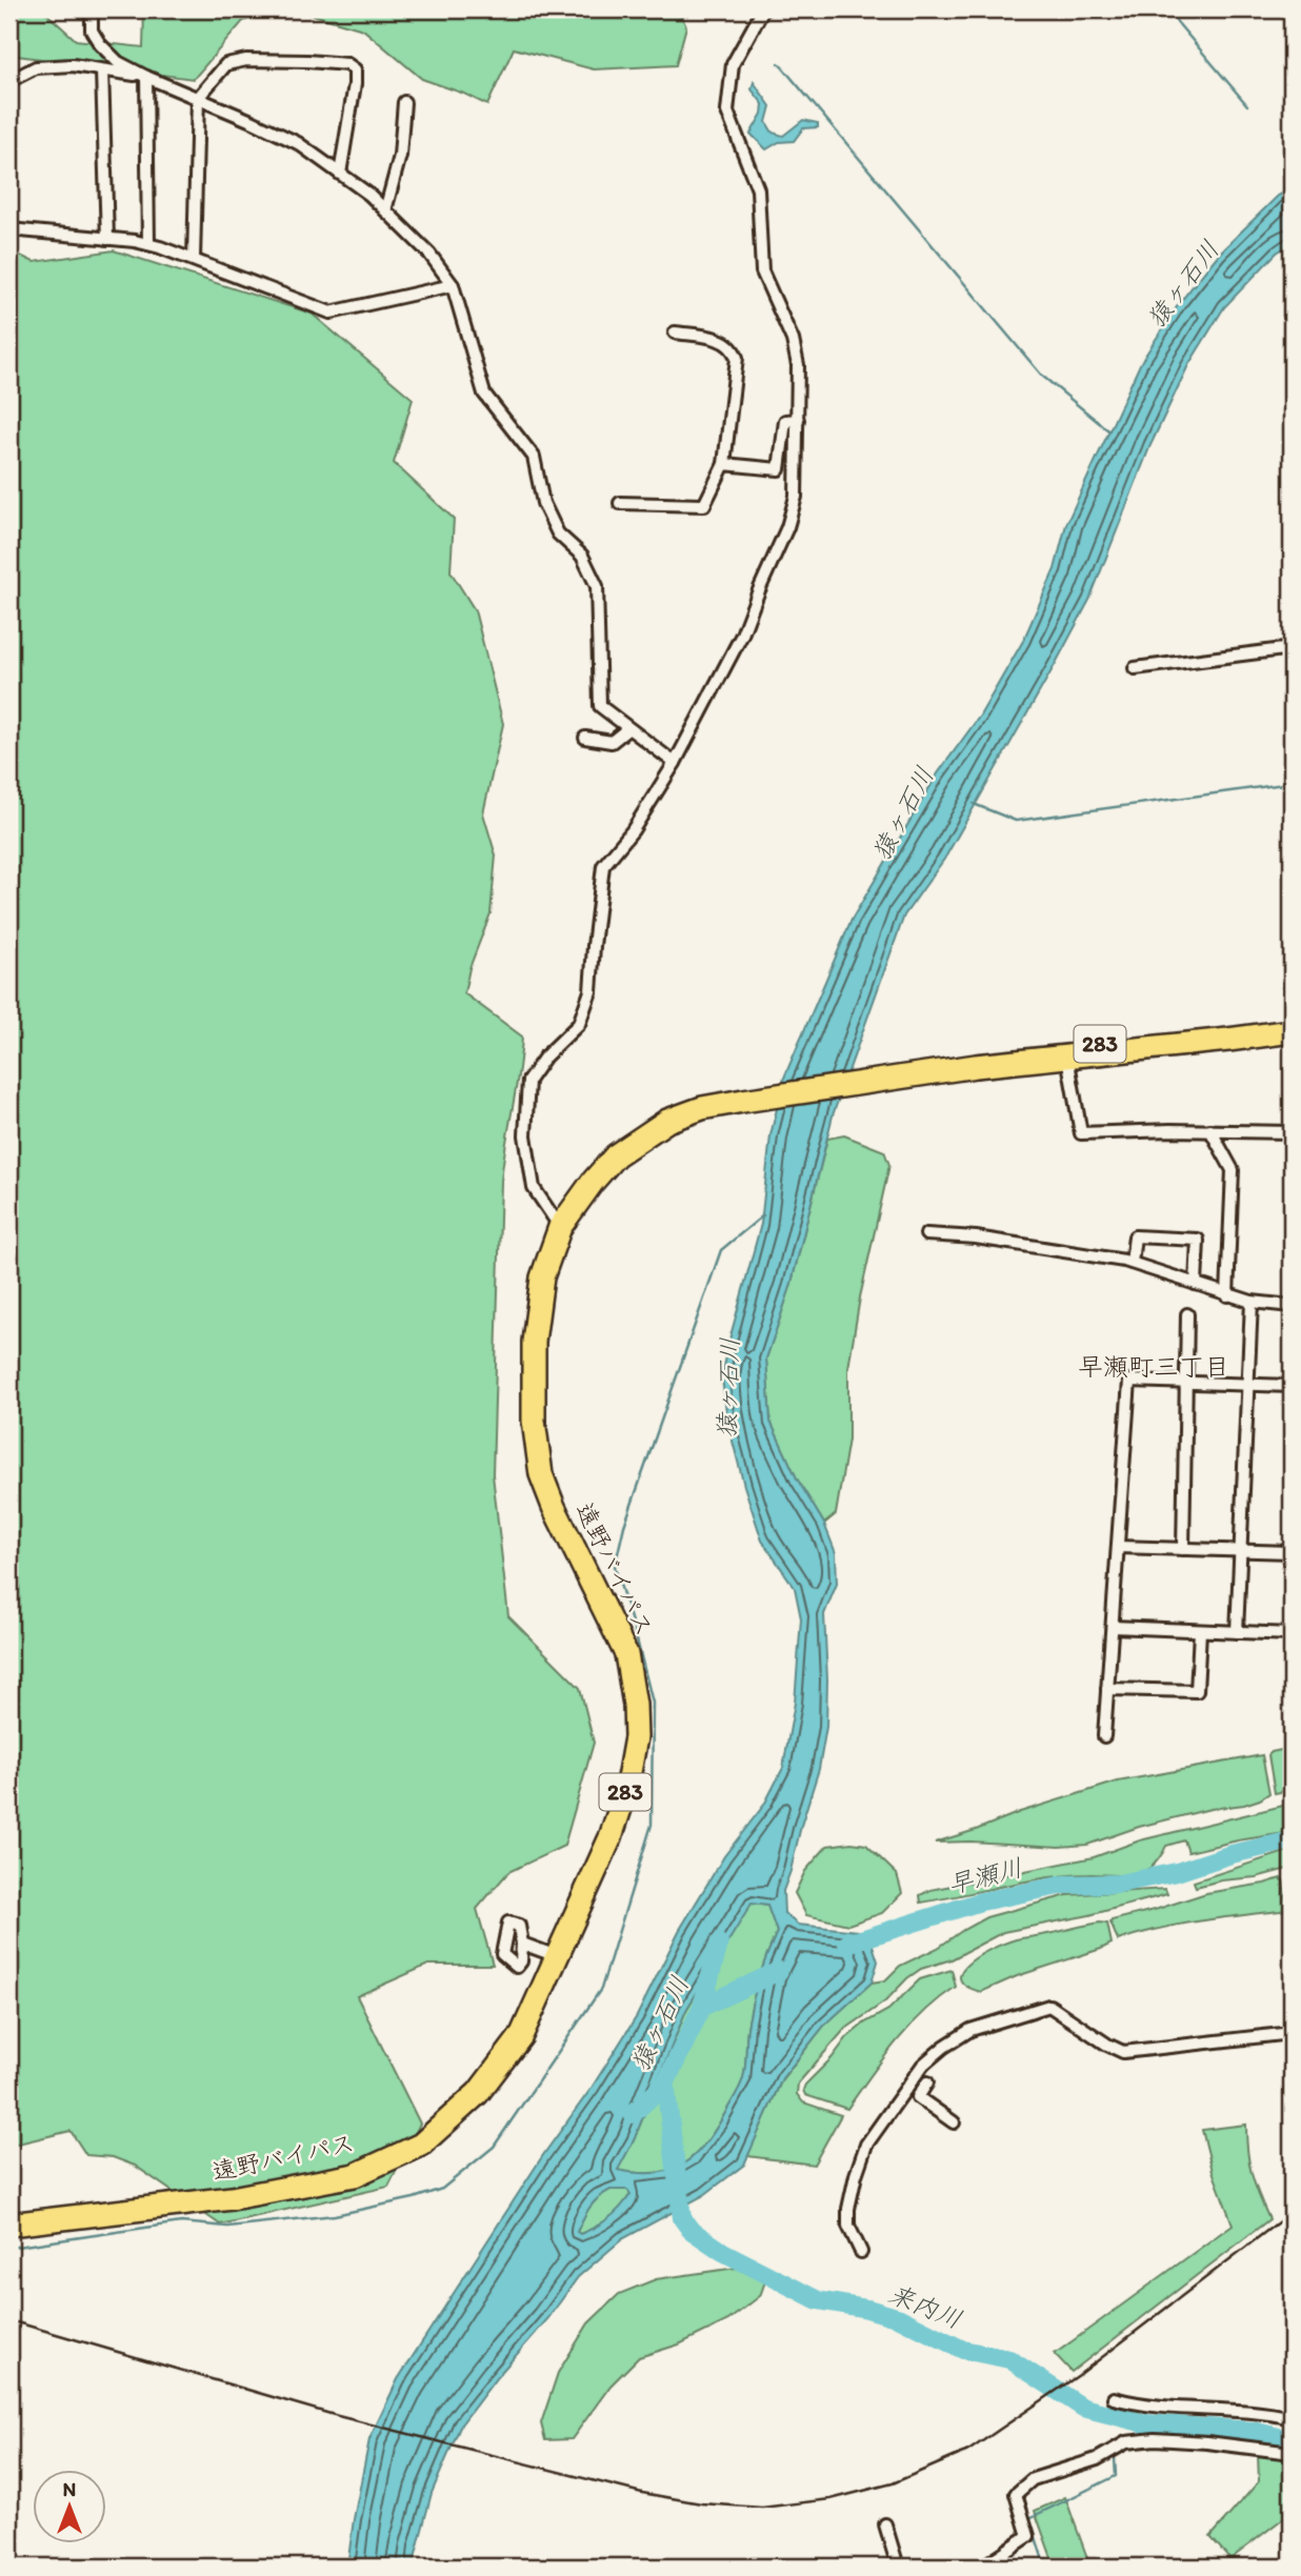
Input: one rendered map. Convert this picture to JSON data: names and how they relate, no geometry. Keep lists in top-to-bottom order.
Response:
{
  "streets": {
    "highway": ["283", "遠野バイパス"]
  },
  "districts": ["早瀬町三丁目"],
  "water": ["猿ヶ石川", "早瀬川", "来内川"],
  "north": "top"
}
